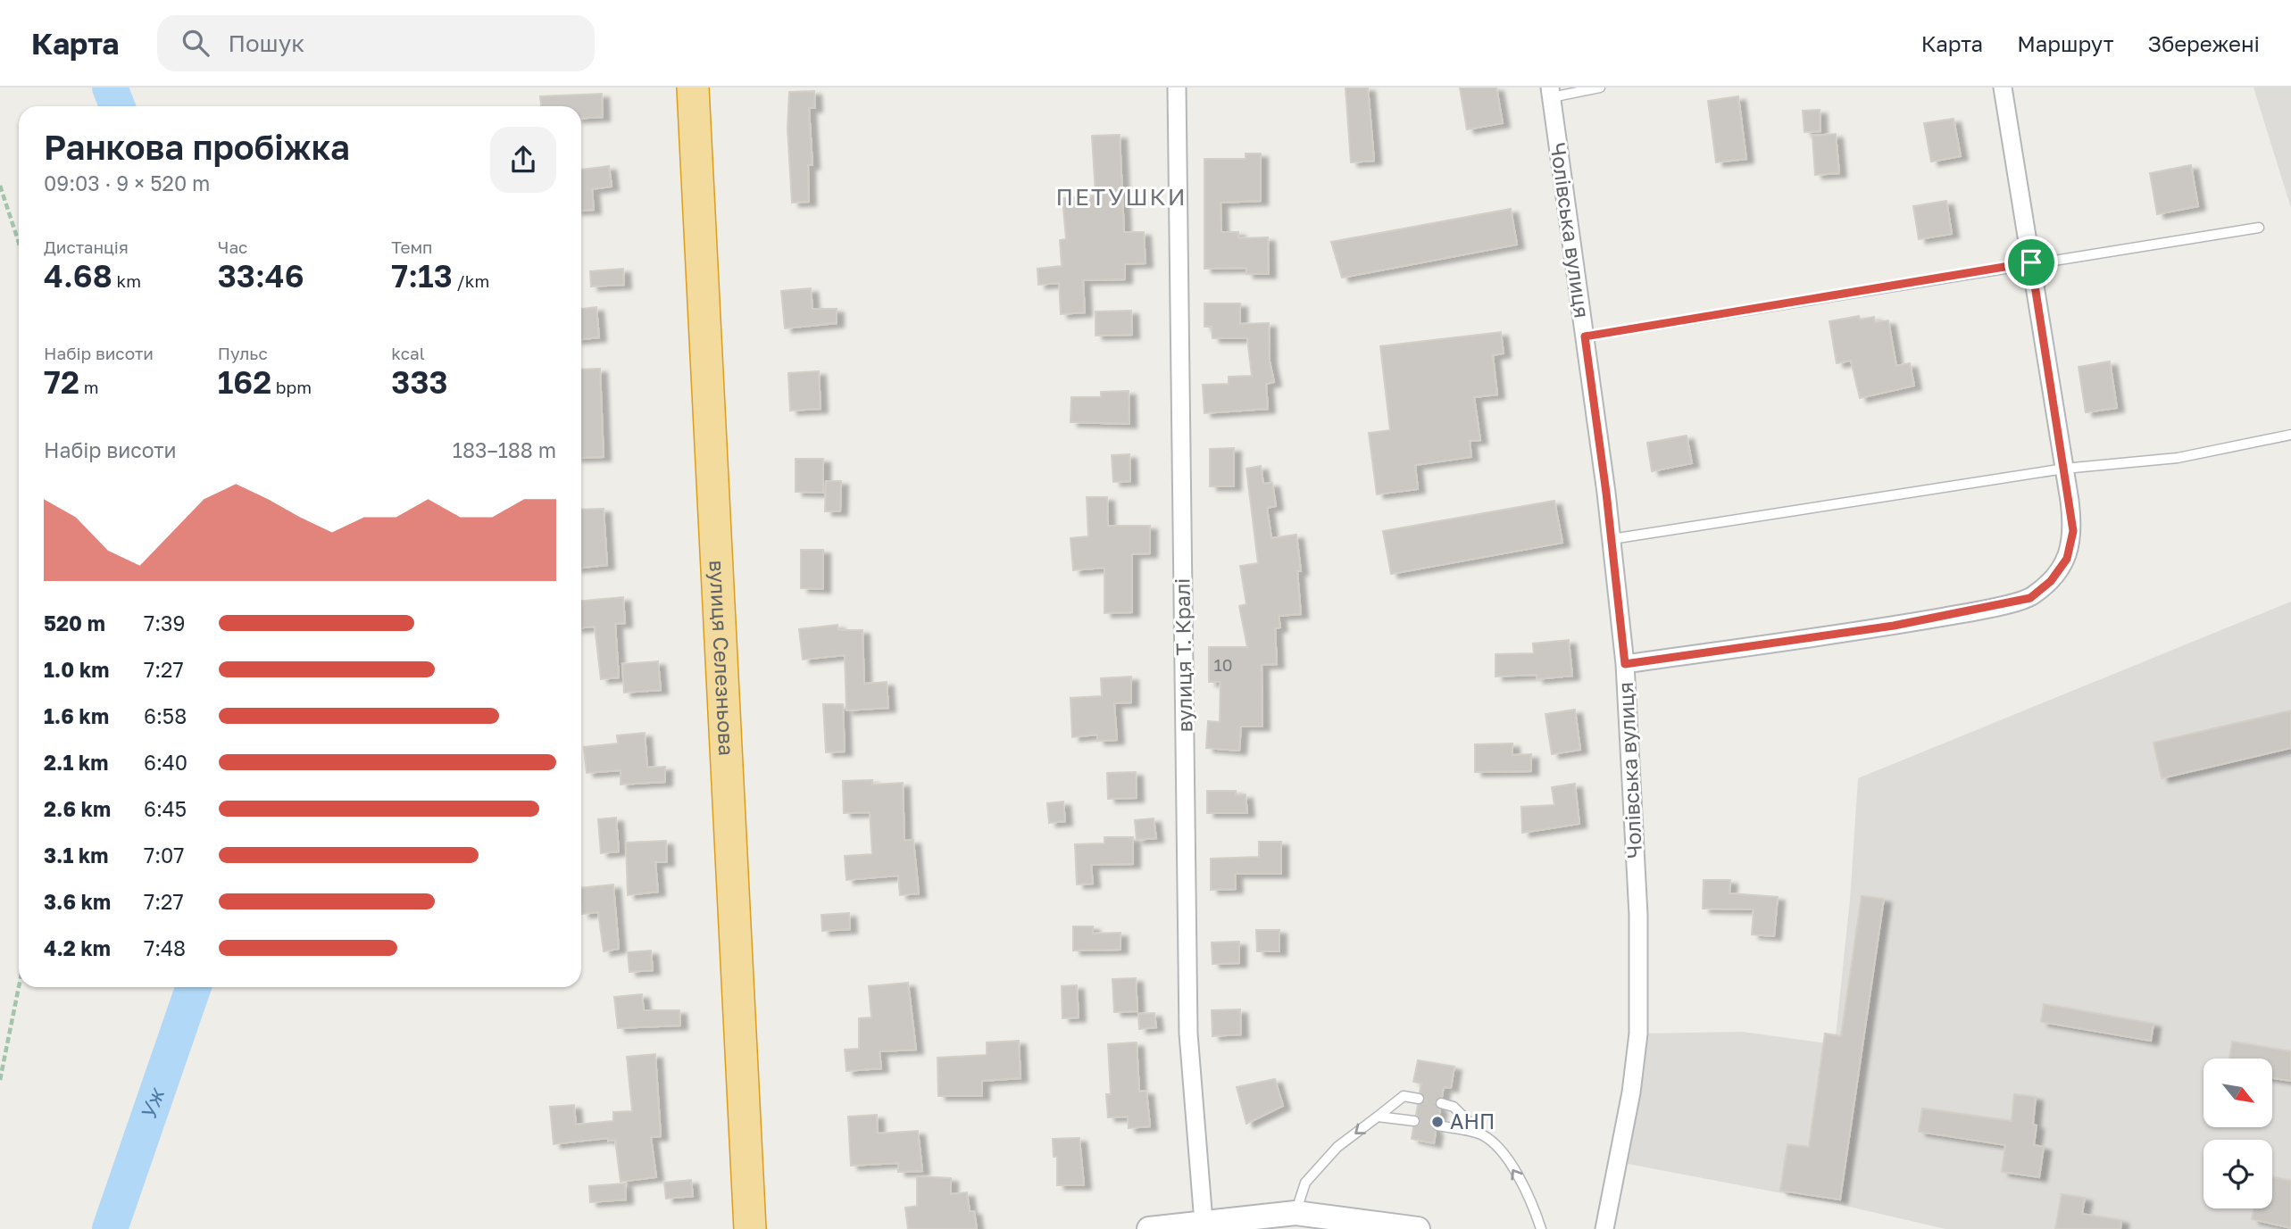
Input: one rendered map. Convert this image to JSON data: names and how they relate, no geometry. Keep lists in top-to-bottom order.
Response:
{
  "streets": {
    "highway": ["вулиця Селезньова"],
    "street": ["Чолівська вулиця", "вулиця Т. Кралі"]
  },
  "districts": ["ПЕТУШКИ"],
  "water": ["Уж"],
  "places": ["АНП"],
  "house_numbers": ["10"],
  "north": "bottom right",
  "page": {
    "header": "Карта",
    "search": "Пошук",
    "nav": ["Карта", "Маршрут", "Збережені"],
    "heading": ["Ранкова пробіжка", "09:03 · 9 × 520 m"],
    "stats": [
      ["Дистанція", "4.68 km"],
      ["Час", "33:46"],
      ["Темп", "7:13 /km"],
      ["Набір висоти", "72 m"],
      ["Пульс", "162 bpm"],
      ["kcal", "333"]
    ],
    "chart": ["Набір висоти", "183–188 m"],
    "list": [
      {
        "name": "520 m",
        "note": "7:39"
      },
      {
        "name": "1.0 km",
        "note": "7:27"
      },
      {
        "name": "1.6 km",
        "note": "6:58"
      },
      {
        "name": "2.1 km",
        "note": "6:40"
      },
      {
        "name": "2.6 km",
        "note": "6:45"
      },
      {
        "name": "3.1 km",
        "note": "7:07"
      },
      {
        "name": "3.6 km",
        "note": "7:27"
      },
      {
        "name": "4.2 km",
        "note": "7:48"
      }
    ]
  }
}
